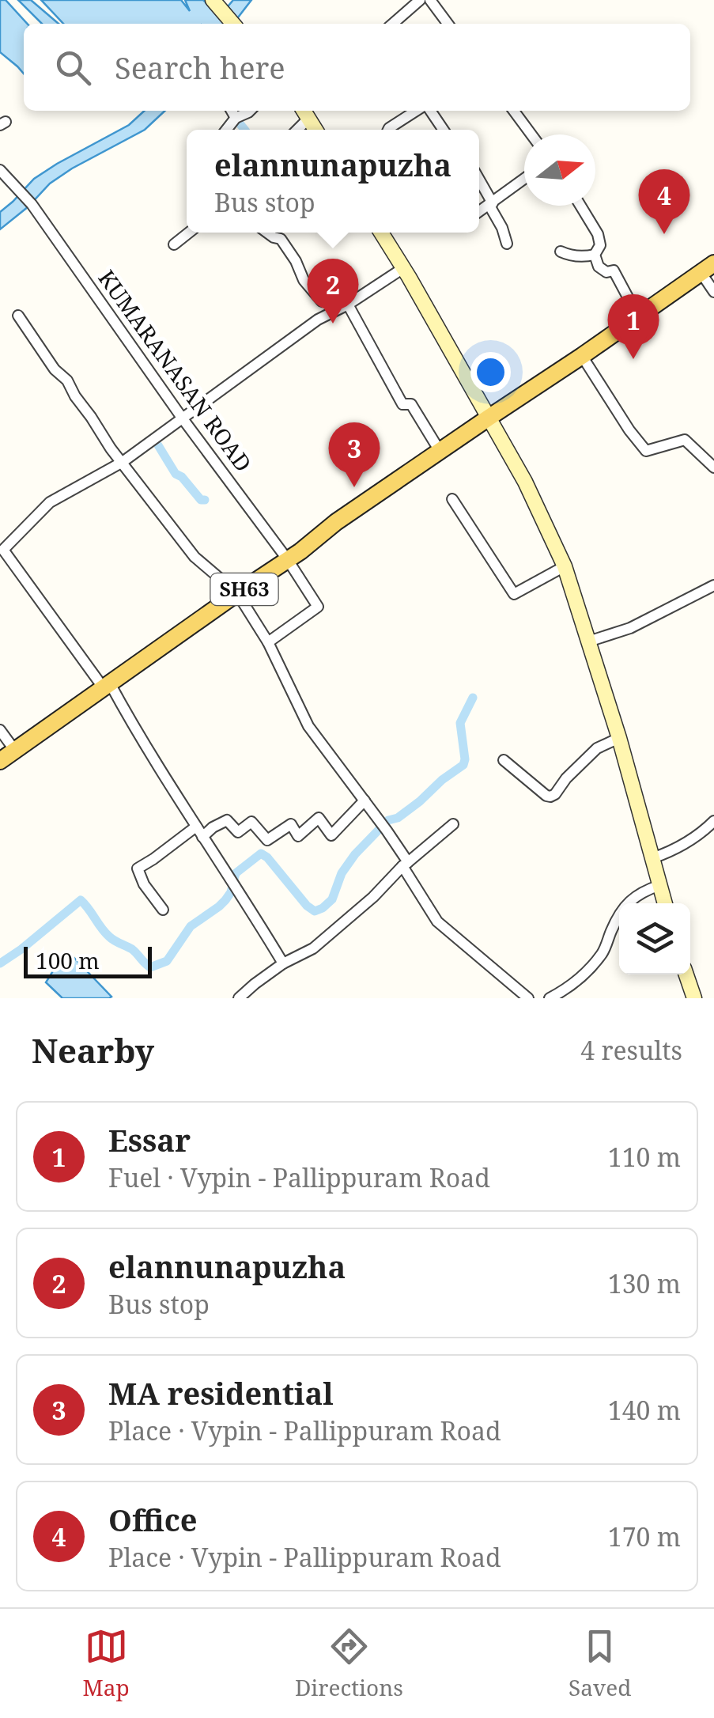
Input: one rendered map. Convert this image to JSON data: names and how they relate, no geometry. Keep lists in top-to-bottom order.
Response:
{
  "streets": {
    "main road": ["SH63"],
    "street": ["KUMARANASAN ROAD"]
  },
  "crossings": [
    ["KUMARANASAN ROAD", "SH63"]
  ],
  "scale_bar": "100 m",
  "north": "right",
  "page": {
    "search": "Search here",
    "popup": ["elannunapuzha", "Bus stop"],
    "pins": [
      "4",
      "2",
      "1",
      "3"
    ],
    "scale": "100 m",
    "heading": ["Nearby", "4 results"],
    "list": [
      {
        "mark": "1",
        "name": "Essar",
        "note": "Fuel · Vypin - Pallippuram Road",
        "value": "110 m"
      },
      {
        "mark": "2",
        "name": "elannunapuzha",
        "note": "Bus stop",
        "value": "130 m"
      },
      {
        "mark": "3",
        "name": "MA residential",
        "note": "Place · Vypin - Pallippuram Road",
        "value": "140 m"
      },
      {
        "mark": "4",
        "name": "Office",
        "note": "Place · Vypin - Pallippuram Road",
        "value": "170 m"
      }
    ],
    "nav": ["Map", "Directions", "Saved"]
  }
}
